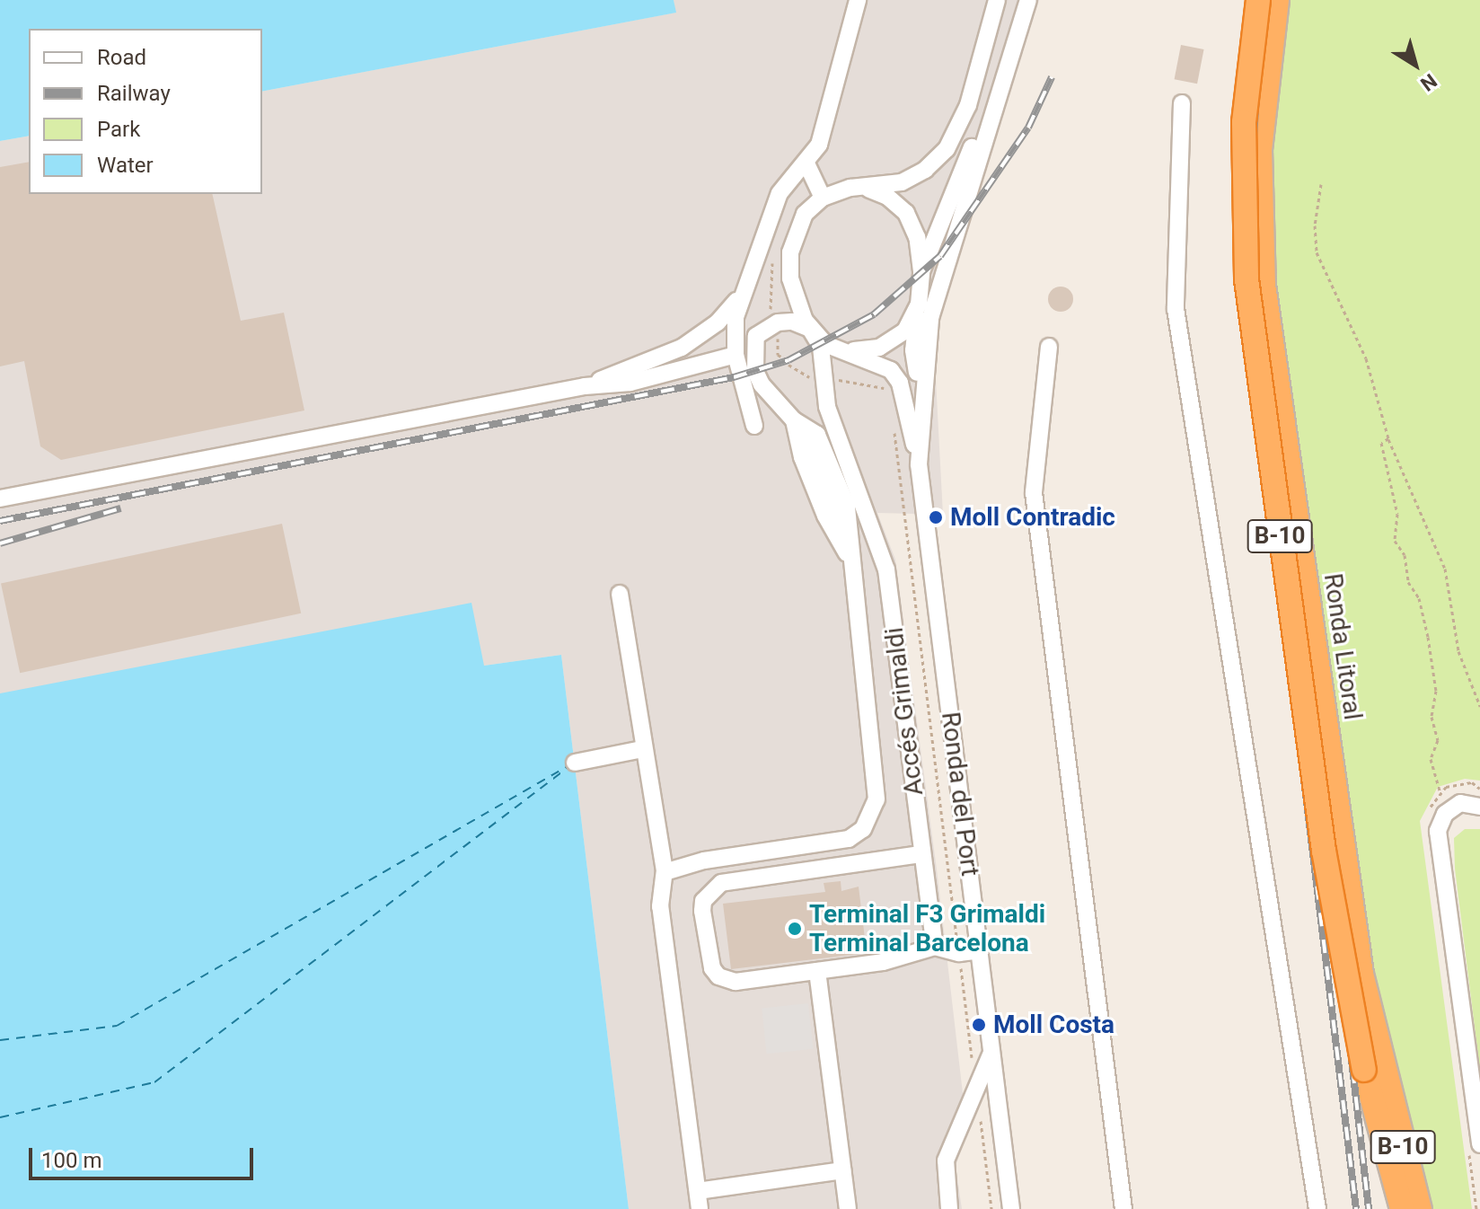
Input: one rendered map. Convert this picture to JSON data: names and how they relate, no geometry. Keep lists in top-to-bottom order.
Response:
{
  "streets": {
    "highway": ["B-10", "Ronda Litoral"],
    "street": ["Accés Grimaldi", "Ronda del Port"]
  },
  "places": ["Moll Contradic", "Terminal F3 Grimaldi Terminal Barcelona", "Moll Costa"],
  "legend": [
    "Road",
    "Railway",
    "Park",
    "Water"
  ],
  "scale_bar": "100 m",
  "north": "bottom right"
}
